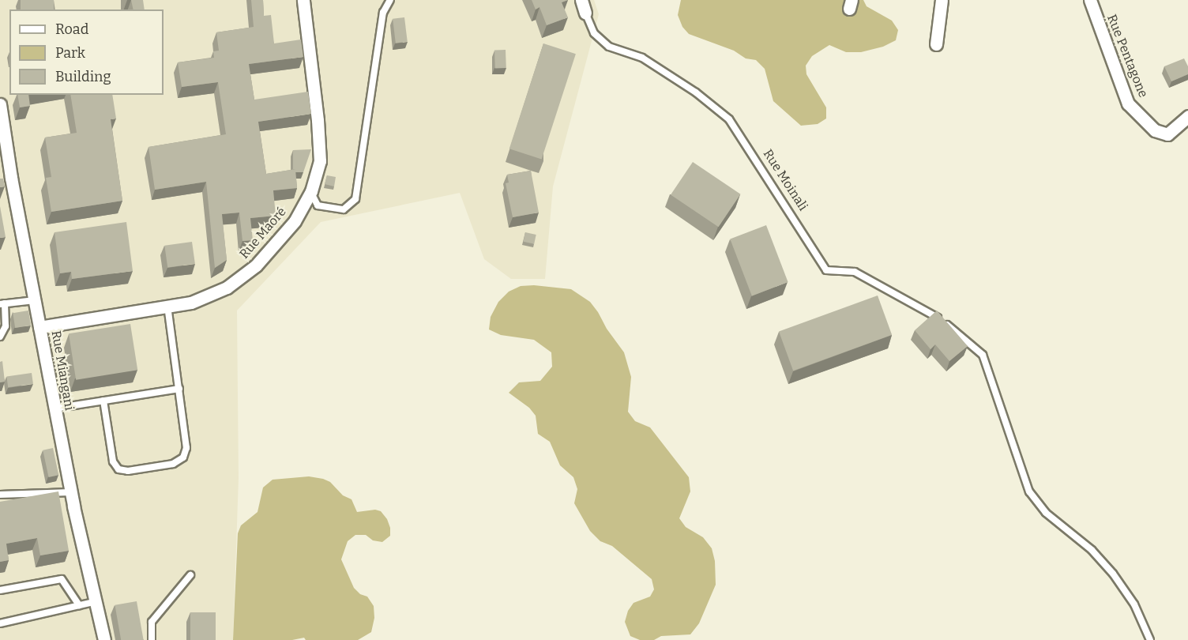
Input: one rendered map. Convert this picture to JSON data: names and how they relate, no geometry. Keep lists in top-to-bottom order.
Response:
{
  "streets": {
    "street": [
      "Rue Pentagone",
      "Rue Moinali",
      "Rue Maoré",
      "Rue Miangani"
    ]
  },
  "crossings": [
    ["Rue Maoré", "Rue Miangani"]
  ],
  "legend": ["Road", "Park", "Building"]
}
